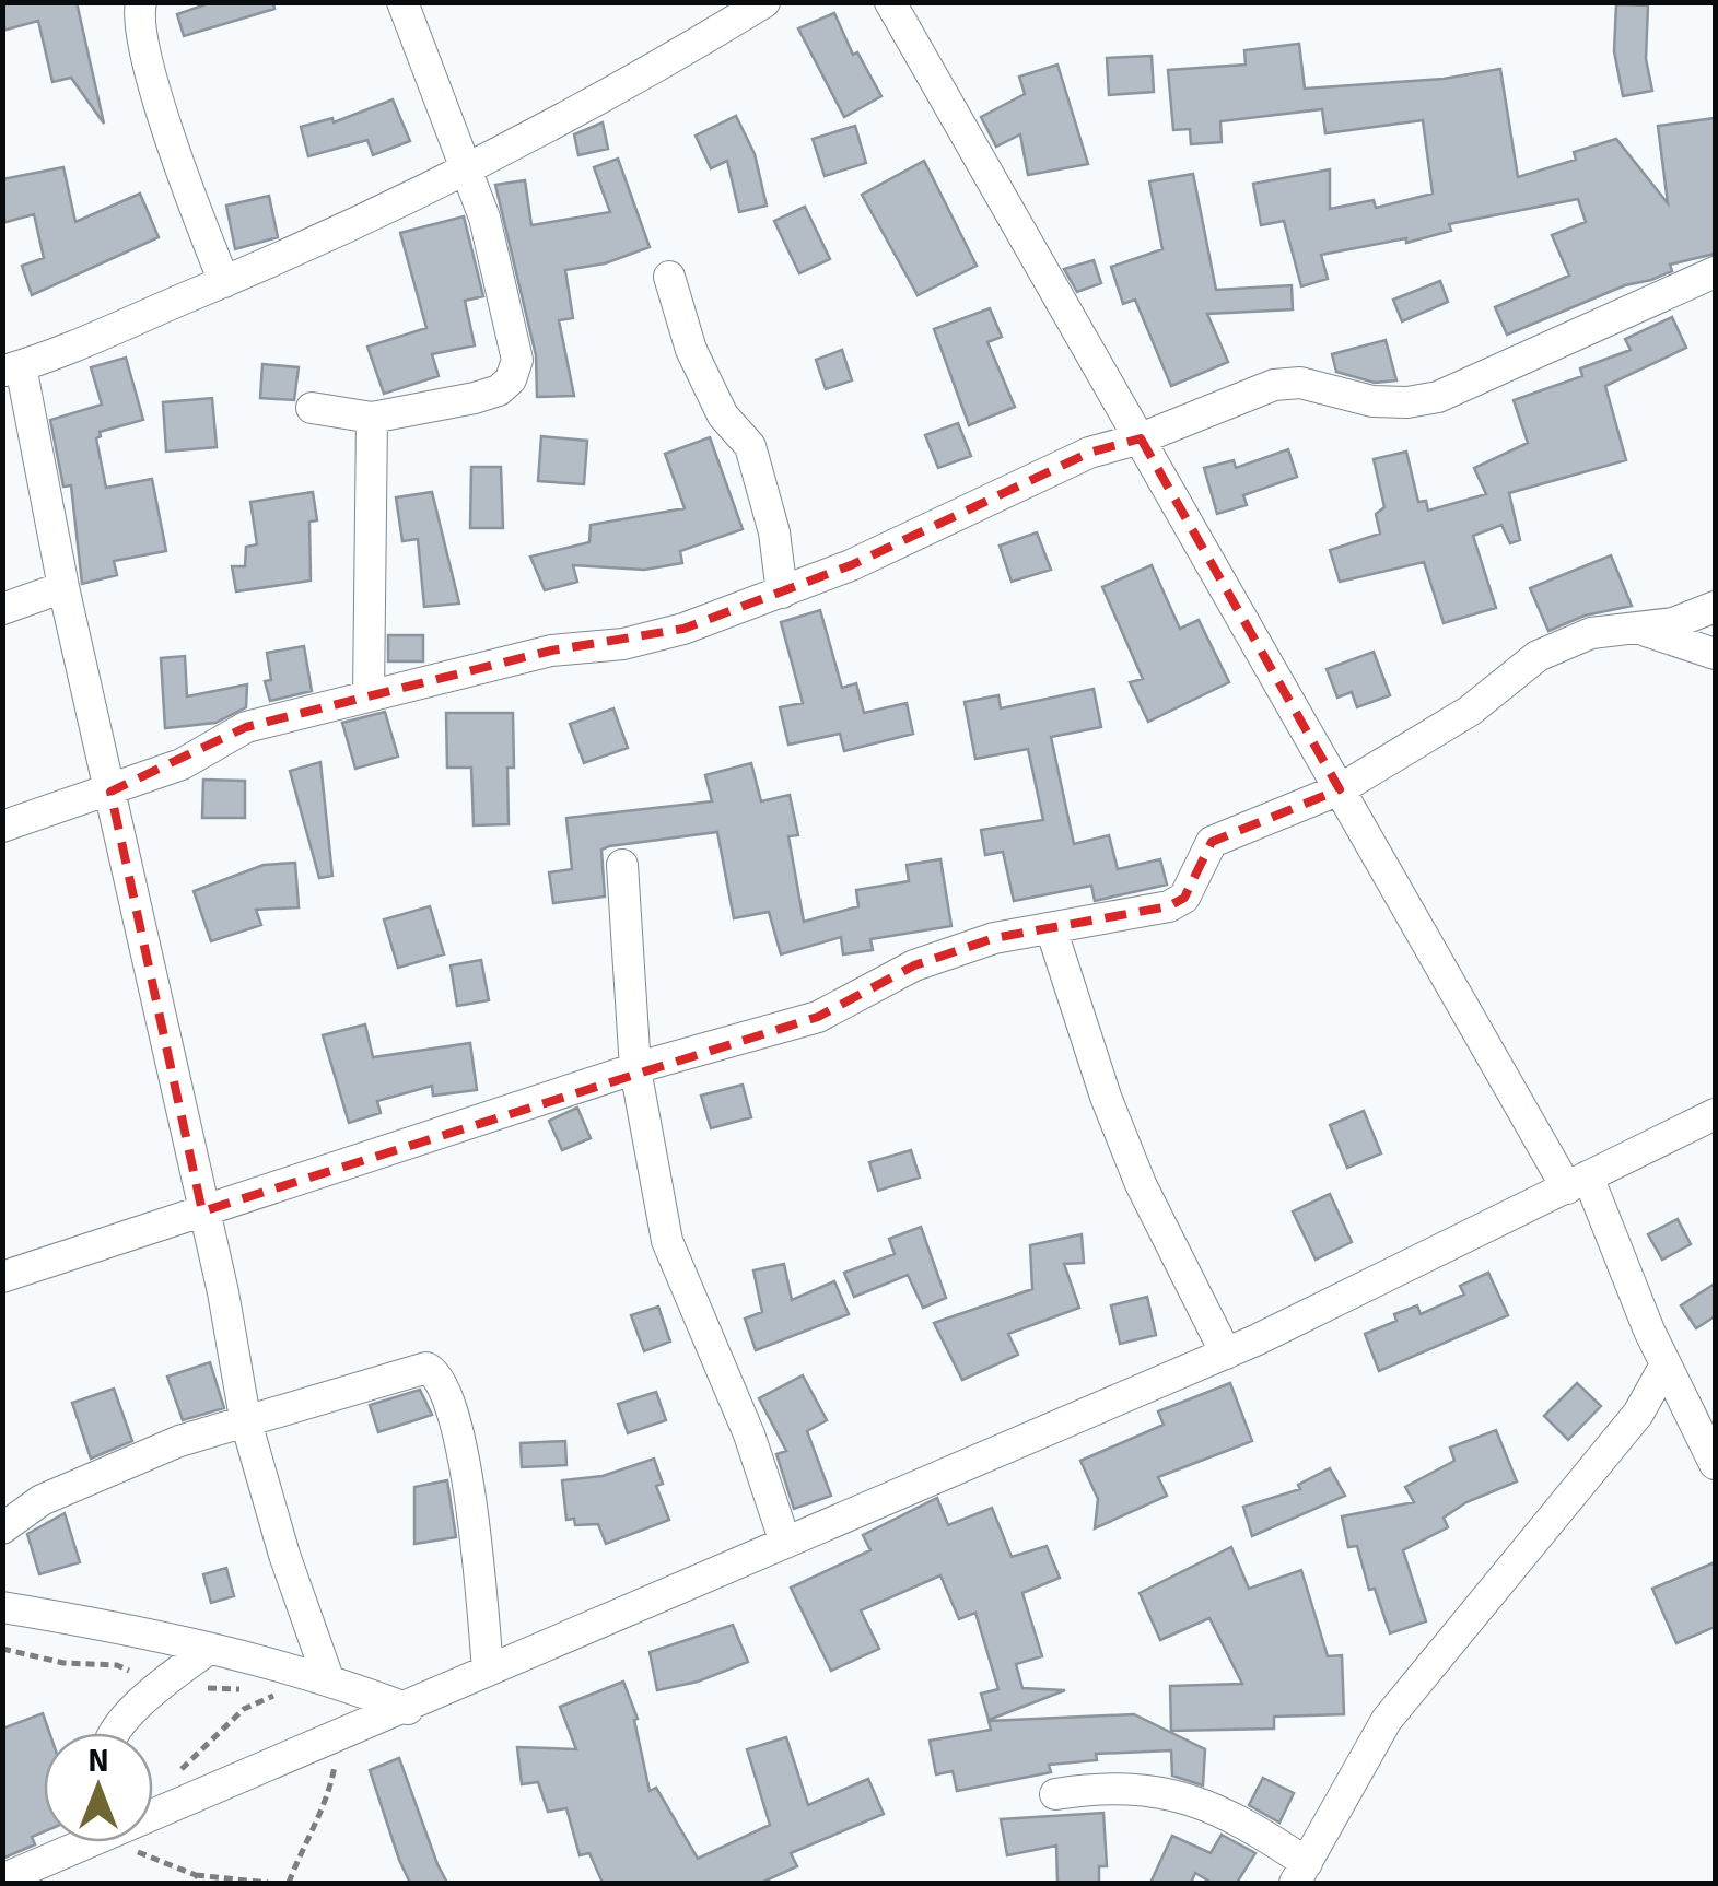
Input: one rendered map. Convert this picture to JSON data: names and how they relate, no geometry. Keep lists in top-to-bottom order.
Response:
{
  "north": "top"
}
